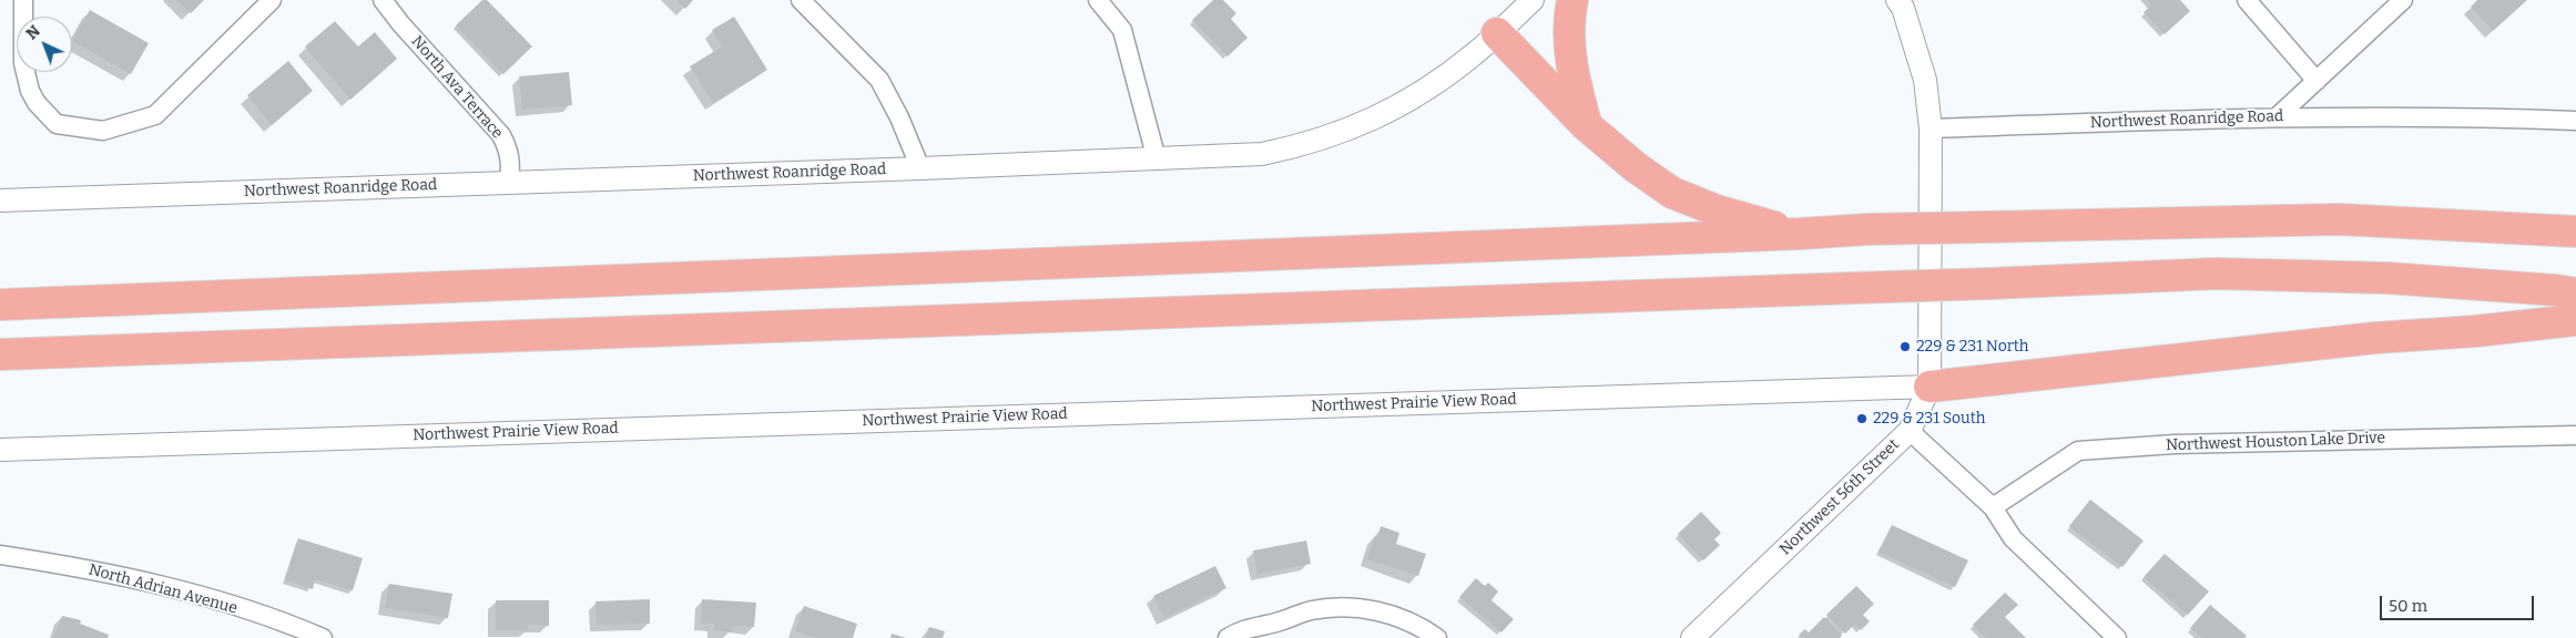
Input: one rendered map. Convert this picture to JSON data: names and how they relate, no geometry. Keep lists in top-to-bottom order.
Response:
{
  "streets": {
    "street": [
      "North Ava Terrace",
      "Northwest Roanridge Road",
      "Northwest Prairie View Road",
      "Northwest Houston Lake Drive",
      "Northwest 56th Street",
      "North Adrian Avenue"
    ]
  },
  "crossings": [
    ["North Ava Terrace", "Northwest Roanridge Road"],
    ["Northwest Roanridge Road", "Northwest 56th Street"],
    ["Northwest Prairie View Road", "Northwest 56th Street"]
  ],
  "places": ["229 & 231 North", "229 & 231 South"],
  "scale_bar": "50 m",
  "north": "top left"
}
